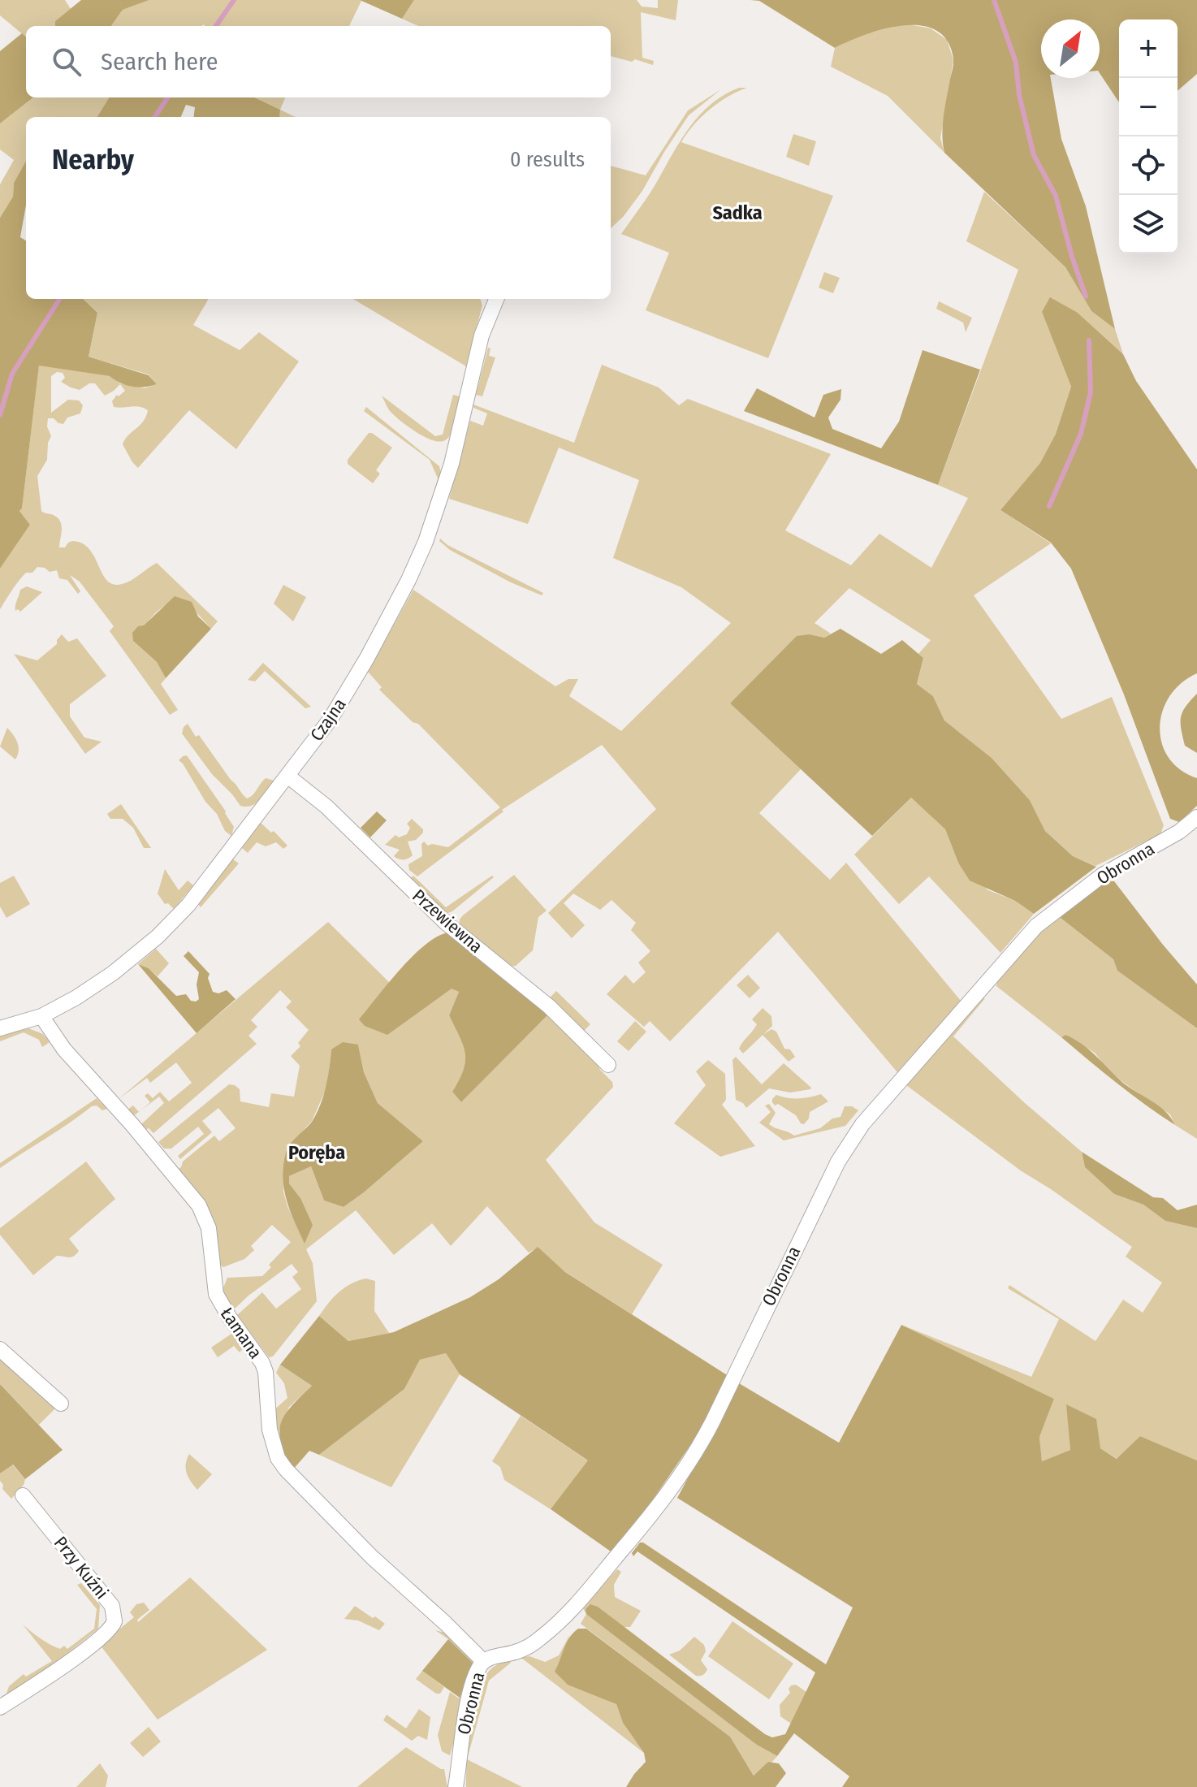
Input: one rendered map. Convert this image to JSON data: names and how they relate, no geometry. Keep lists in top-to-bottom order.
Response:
{
  "streets": {
    "street": [
      "Czajna",
      "Obronna",
      "Przewiewna",
      "Łamana",
      "Przy Kuźni"
    ]
  },
  "crossings": [
    ["Czajna", "Przewiewna"],
    ["Czajna", "Łamana"],
    ["Obronna", "Łamana"]
  ],
  "districts": ["Sadka", "Poręba"],
  "north": "top right",
  "page": {
    "map_buttons": ["+", "−"],
    "search": "Search here",
    "heading": ["Nearby", "0 results"]
  }
}
